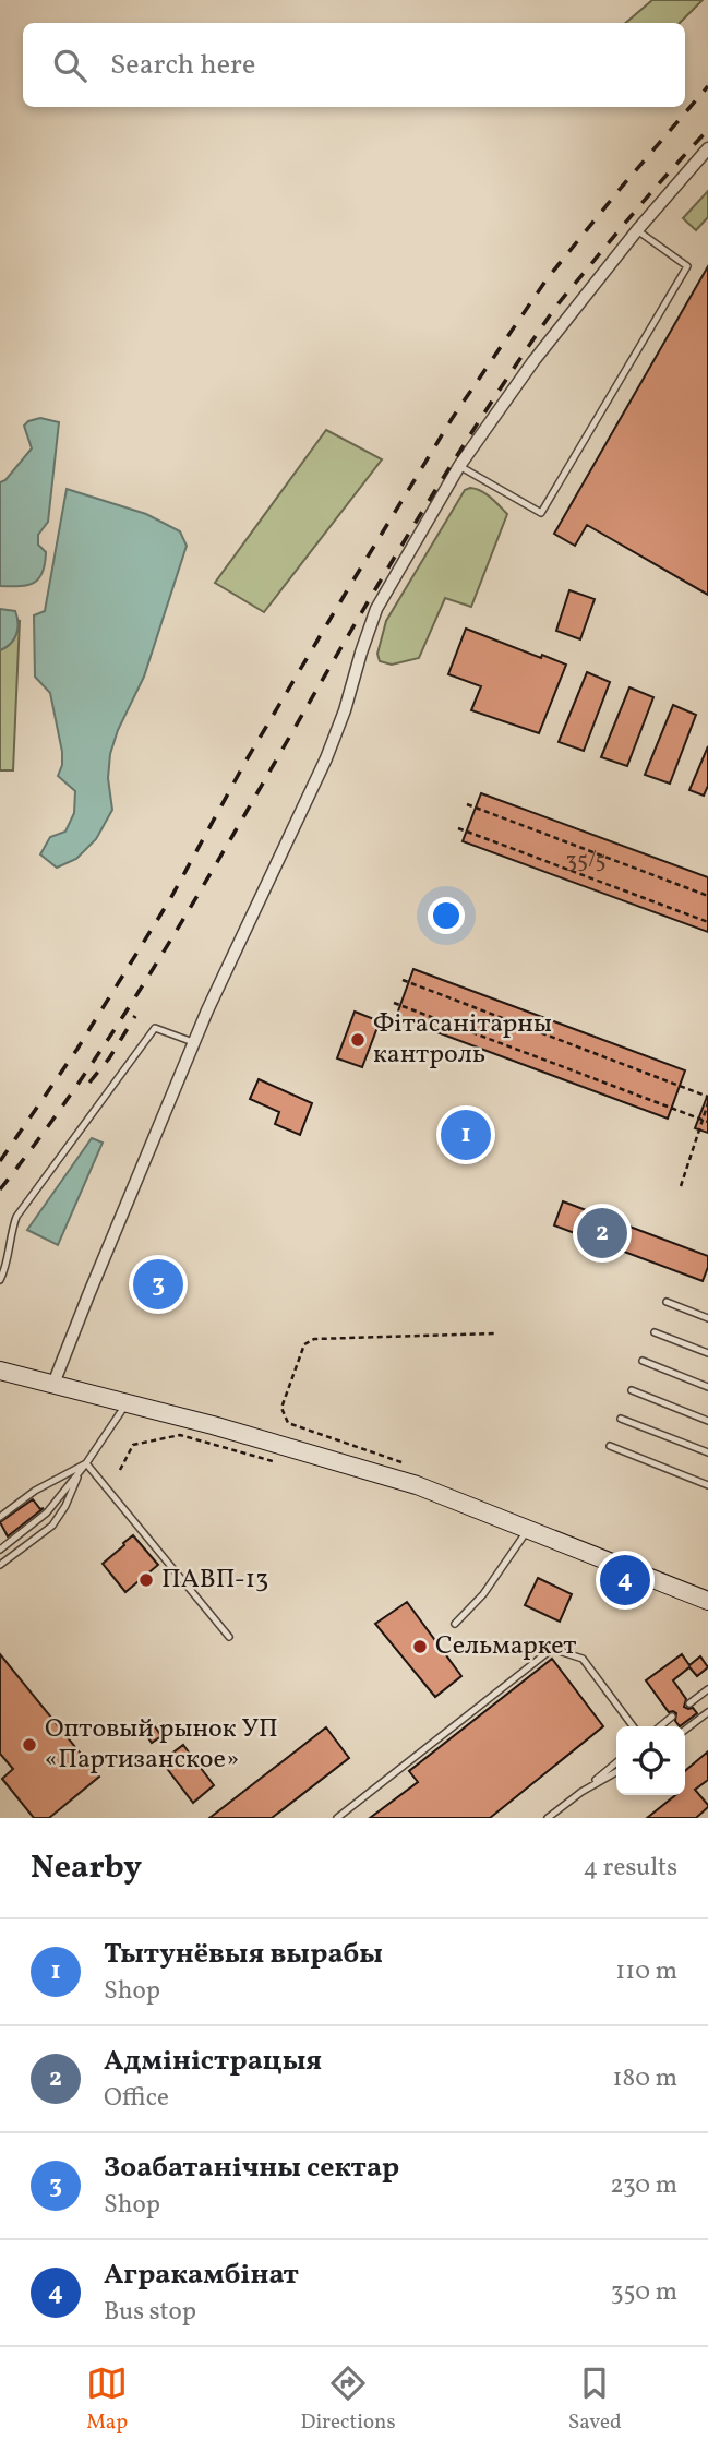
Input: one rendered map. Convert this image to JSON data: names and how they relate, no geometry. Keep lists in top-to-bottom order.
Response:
{
  "places": [
    "Фітасанітарны кантроль",
    "ПАВП-13",
    "Сельмаркет",
    "Оптовый рынок УП «Партизанское»"
  ],
  "house_numbers": ["35/5"],
  "page": {
    "search": "Search here",
    "pins": [
      "1",
      "2",
      "3",
      "4"
    ],
    "heading": ["Nearby", "4 results"],
    "list": [
      {
        "mark": "1",
        "name": "Тытунёвыя вырабы",
        "note": "Shop",
        "value": "110 m"
      },
      {
        "mark": "2",
        "name": "Адміністрацыя",
        "note": "Office",
        "value": "180 m"
      },
      {
        "mark": "3",
        "name": "Зоабатанічны сектар",
        "note": "Shop",
        "value": "230 m"
      },
      {
        "mark": "4",
        "name": "Агракамбінат",
        "note": "Bus stop",
        "value": "350 m"
      }
    ],
    "nav": ["Map", "Directions", "Saved"]
  }
}
